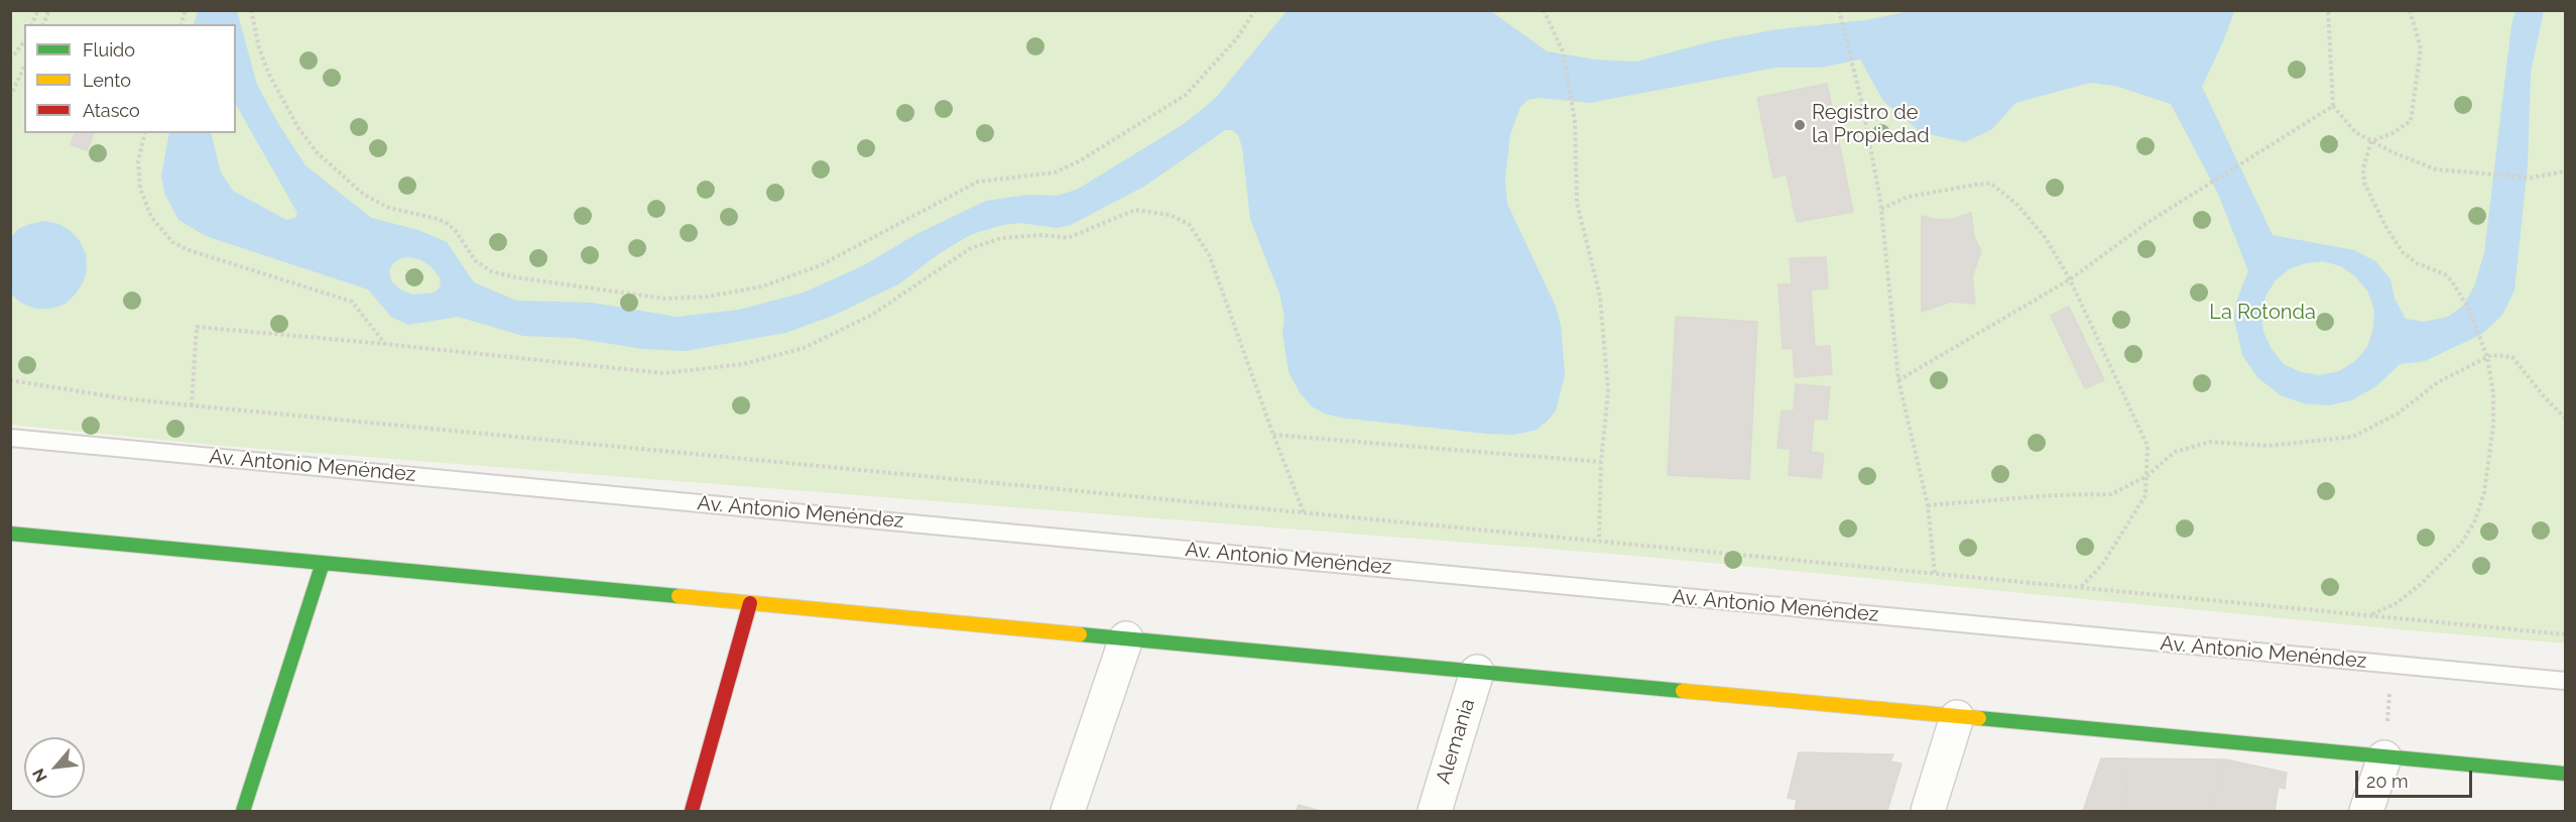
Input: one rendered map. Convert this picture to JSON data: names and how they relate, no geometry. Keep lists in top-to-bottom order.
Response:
{
  "streets": {
    "street": ["Alemania"],
    "lane": ["Av. Antonio Menéndez"]
  },
  "parks": ["La Rotonda"],
  "places": ["Registro de la Propiedad"],
  "legend": ["Fluido", "Lento", "Atasco"],
  "scale_bar": "20 m",
  "north": "bottom left"
}
